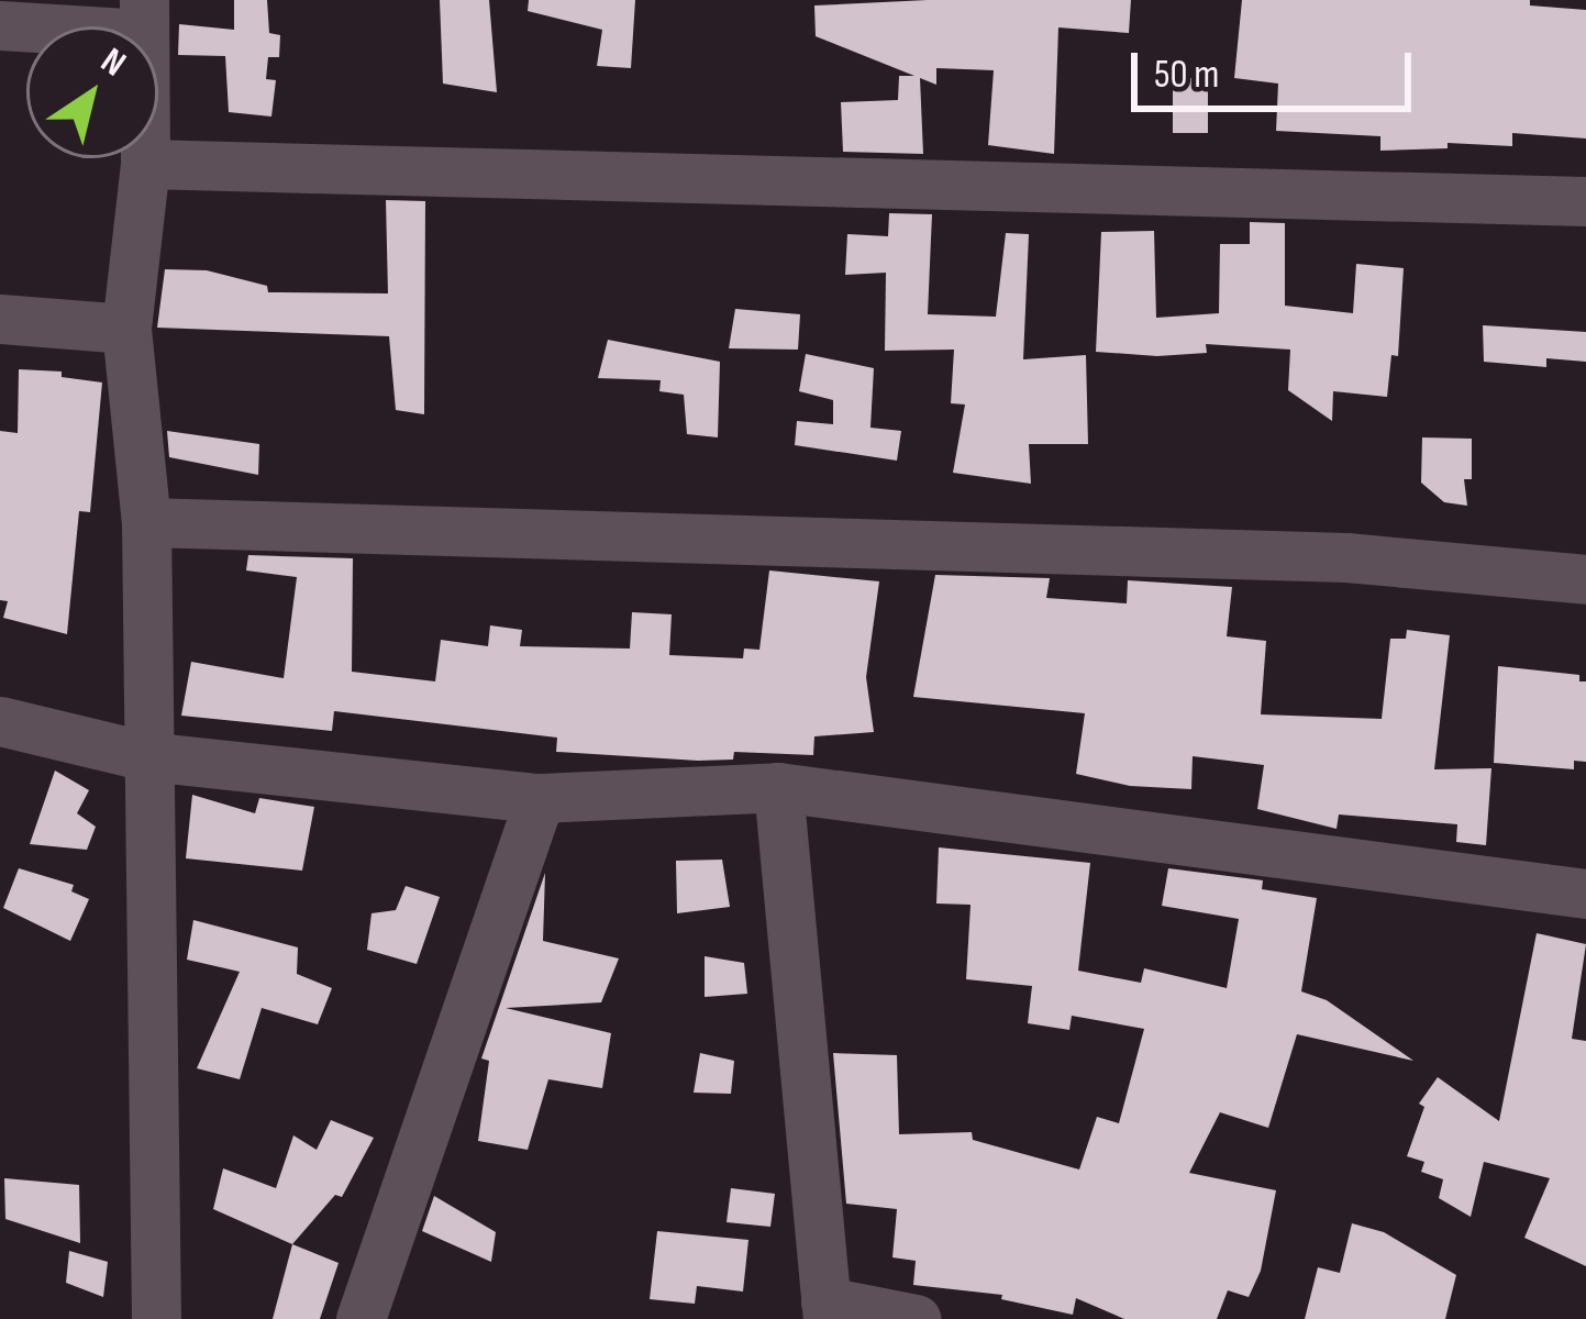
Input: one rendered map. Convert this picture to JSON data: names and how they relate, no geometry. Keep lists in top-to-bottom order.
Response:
{
  "scale_bar": "50 m",
  "north": "top right"
}
